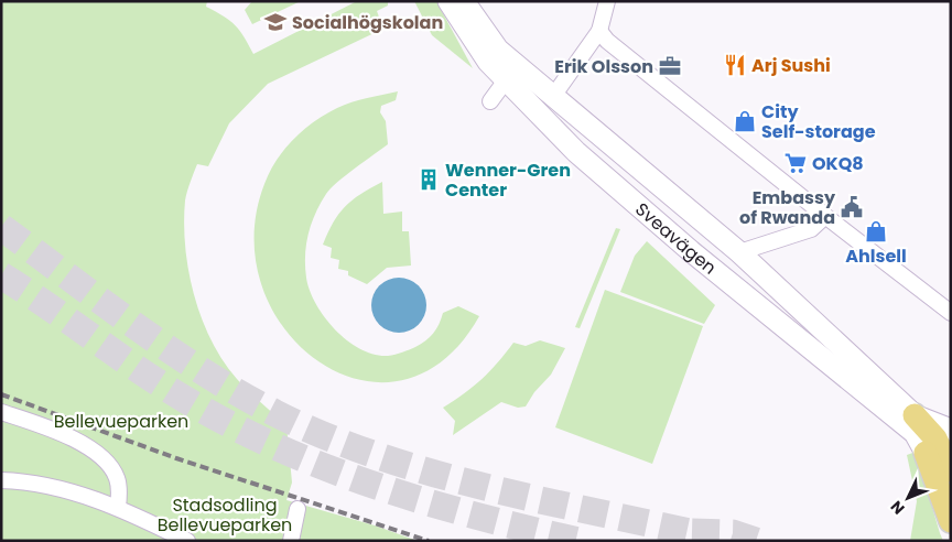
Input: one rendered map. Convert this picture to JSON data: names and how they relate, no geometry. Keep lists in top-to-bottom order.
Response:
{
  "streets": {
    "main road": ["Sveavägen"]
  },
  "parks": ["Bellevueparken", "Stadsodling Bellevueparken"],
  "places": {
    "school or university": ["Socialhögskolan"],
    "restaurant": ["Arj Sushi"],
    "office": ["Erik Olsson"],
    "shop": ["City Self-storage", "Ahlsell"],
    "supermarket": ["OKQ8"],
    "building": ["Wenner-Gren Center"],
    "public building": ["Embassy of Rwanda"]
  },
  "north": "bottom left"
}
